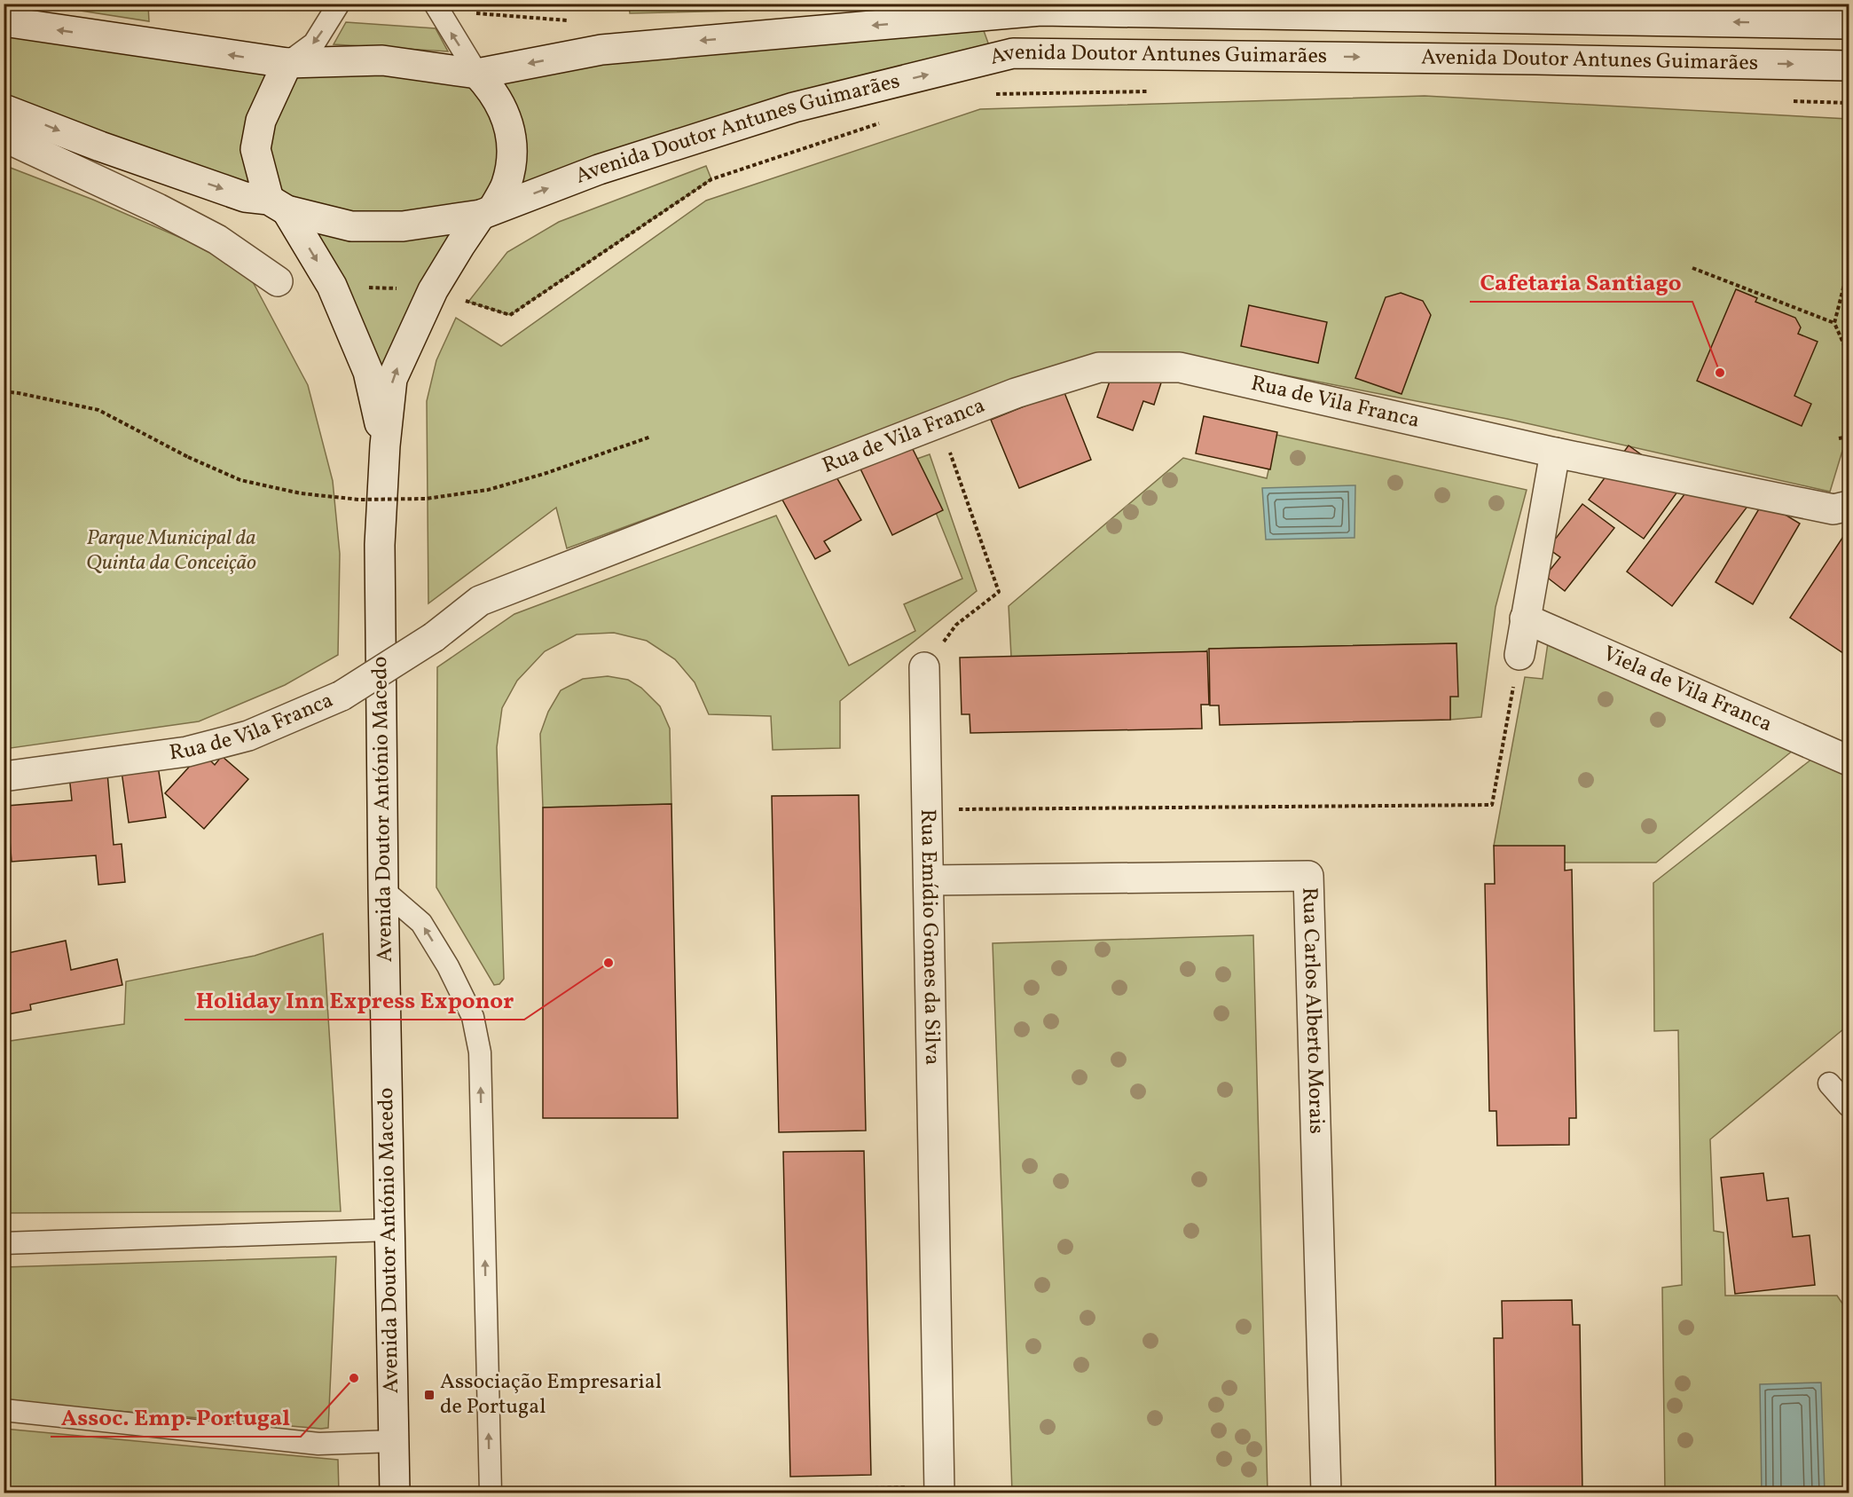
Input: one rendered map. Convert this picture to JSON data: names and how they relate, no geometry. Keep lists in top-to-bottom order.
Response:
{
  "streets": {
    "main road": [
      "Avenida Doutor Antunes Guimarães",
      "Rua de Vila Franca",
      "Viela de Vila Franca",
      "Avenida Doutor António Macedo",
      "Rua Emídio Gomes da Silva",
      "Rua Carlos Alberto Morais"
    ]
  },
  "crossings": [
    ["Avenida Doutor Antunes Guimarães", "Avenida Doutor António Macedo"],
    ["Rua Emídio Gomes da Silva", "Rua Carlos Alberto Morais"]
  ],
  "parks": ["Parque Municipal da Quinta da Conceição"],
  "places": {
    "other": ["Cafetaria Santiago", "Holiday Inn Express Exponor", "Assoc. Emp. Portugal"],
    "transit": ["Associação Empresarial de Portugal"]
  }
}
